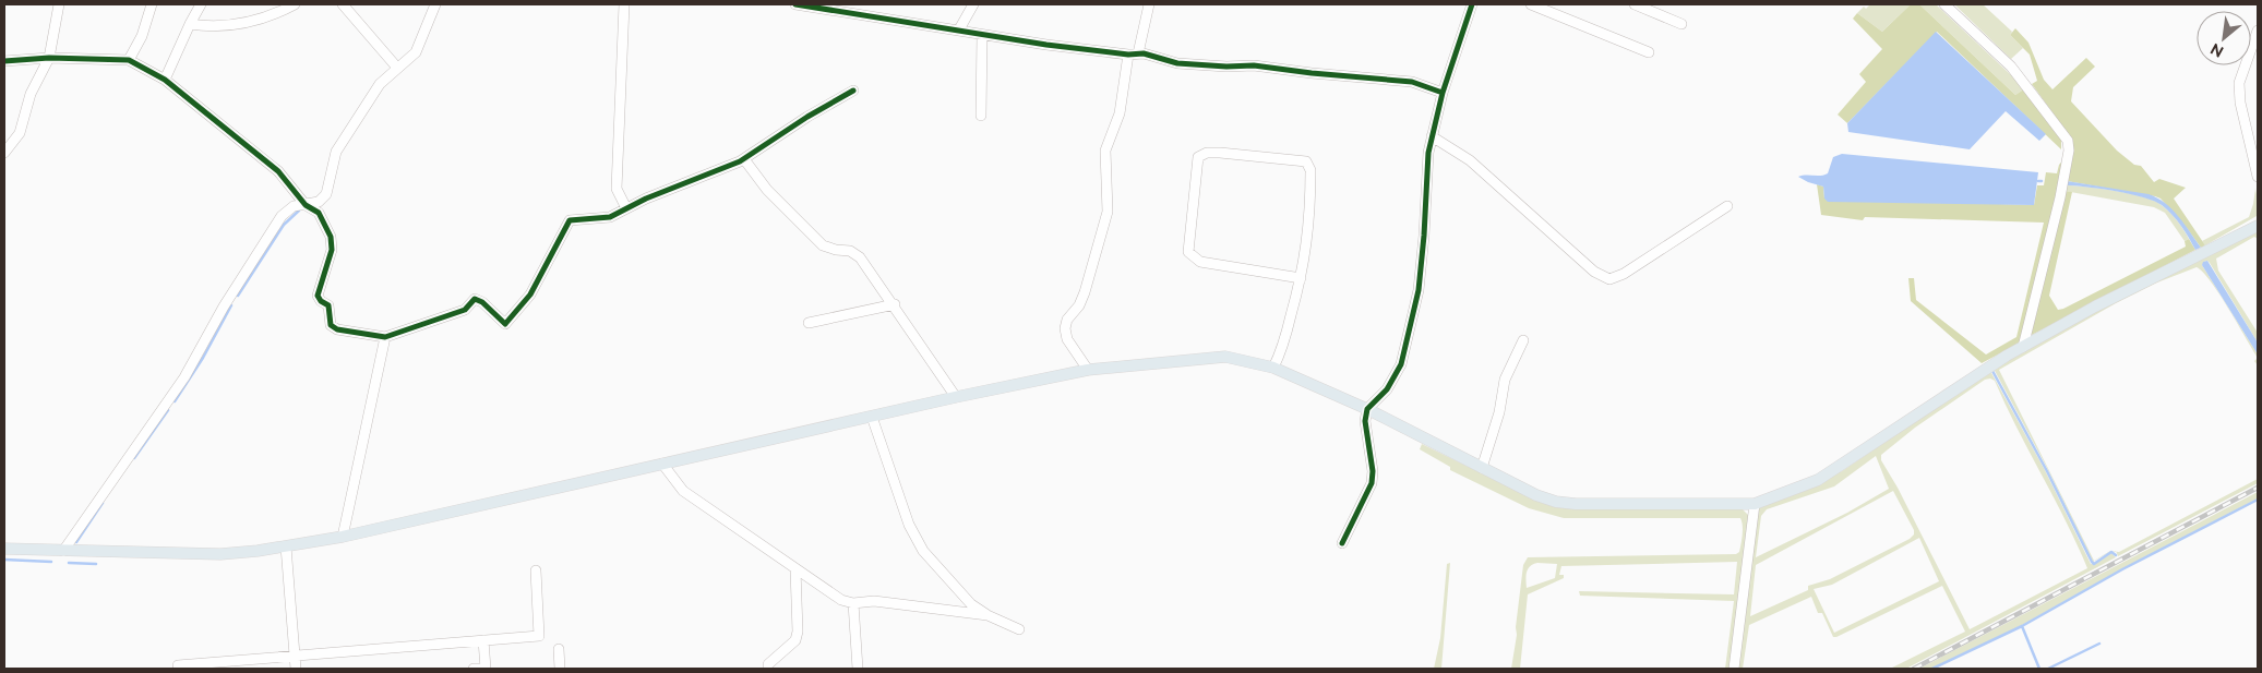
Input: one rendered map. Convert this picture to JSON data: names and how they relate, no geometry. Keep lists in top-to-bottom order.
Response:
{
  "north": "bottom left"
}
